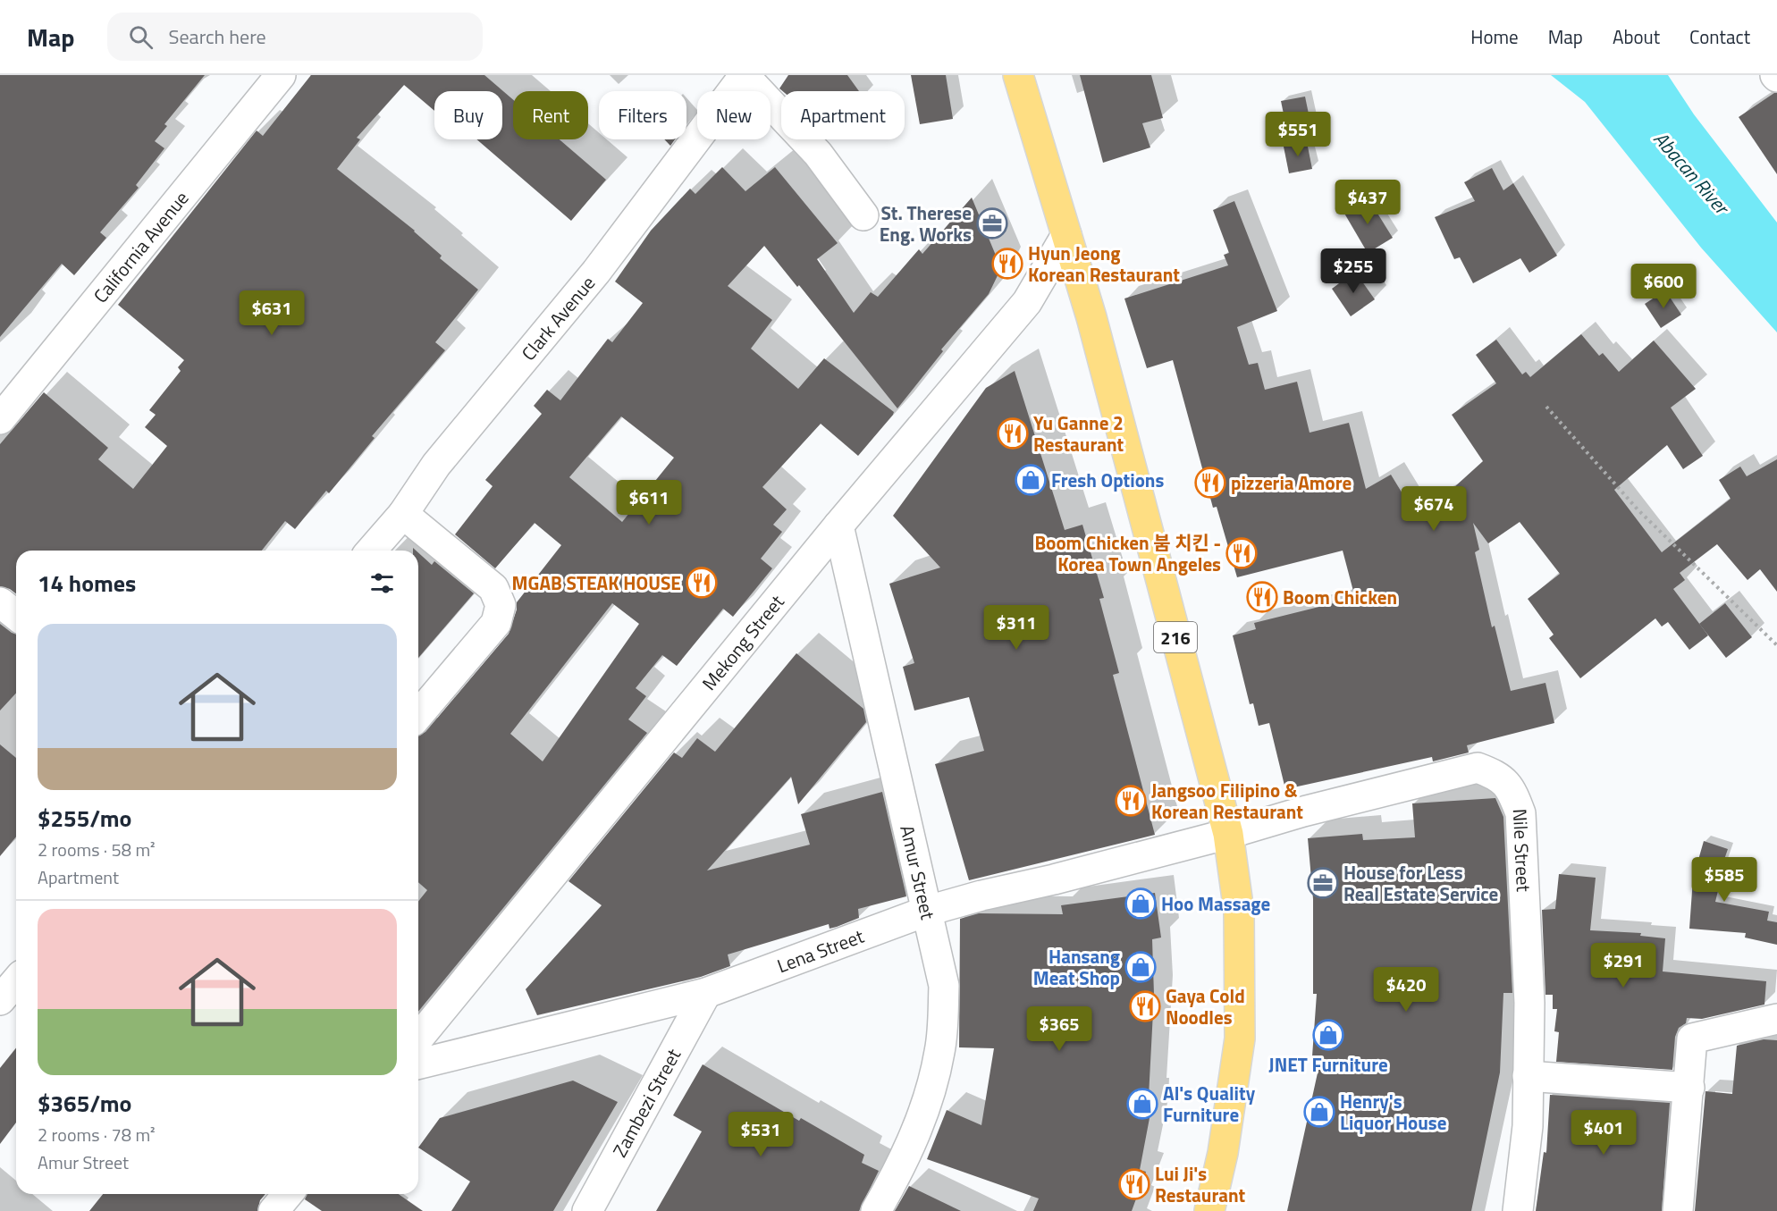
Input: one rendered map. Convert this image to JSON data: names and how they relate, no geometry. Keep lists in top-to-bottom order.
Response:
{
  "streets": {
    "main road": ["216"],
    "street": [
      "California Avenue",
      "Clark Avenue",
      "Mekong Street",
      "Nile Street",
      "Amur Street",
      "Lena Street",
      "Zambezi Street"
    ]
  },
  "crossings": [
    ["216", "Mekong Street"],
    ["216", "Nile Street"],
    ["216", "Lena Street"],
    ["Mekong Street", "Amur Street"],
    ["Nile Street", "Lena Street"],
    ["Amur Street", "Lena Street"],
    ["Lena Street", "Zambezi Street"]
  ],
  "water": ["Abacan River"],
  "places": {
    "office": ["St. Therese Eng. Works", "House for Less Real Estate Service"],
    "restaurant": [
      "Hyun Jeong Korean Restaurant",
      "Yu Ganne 2 Restaurant",
      "pizzeria Amore",
      "Boom Chicken 붐 치킨 - Korea Town Angeles",
      "MGAB STEAK HOUSE",
      "Boom Chicken",
      "Jangsoo Filipino & Korean Restaurant",
      "Gaya Cold Noodles",
      "Lui Ji's Restaurant"
    ],
    "shop": [
      "Fresh Options",
      "Hoo Massage",
      "Hansang Meat Shop",
      "JNET Furniture",
      "Al's Quality Furniture",
      "Henry's Liquor House"
    ]
  },
  "page": {
    "header": "Map",
    "search": "Search here",
    "nav": [
      "Home",
      "Map",
      "About",
      "Contact"
    ],
    "chip": [
      "Buy",
      "Rent",
      "Filters",
      "New",
      "Apartment"
    ],
    "price": [
      "$551",
      "$437",
      "$255",
      "$600",
      "$631",
      "$611",
      "$674",
      "$311",
      "$585",
      "$291",
      "$420",
      "$365",
      "$401",
      "$531"
    ],
    "heading": "14 homes",
    "list": [
      {
        "name": "$255/mo",
        "note": "2 rooms · 58 m² · Apartment"
      },
      {
        "name": "$365/mo",
        "note": "2 rooms · 78 m² · Amur Street"
      }
    ]
  }
}
